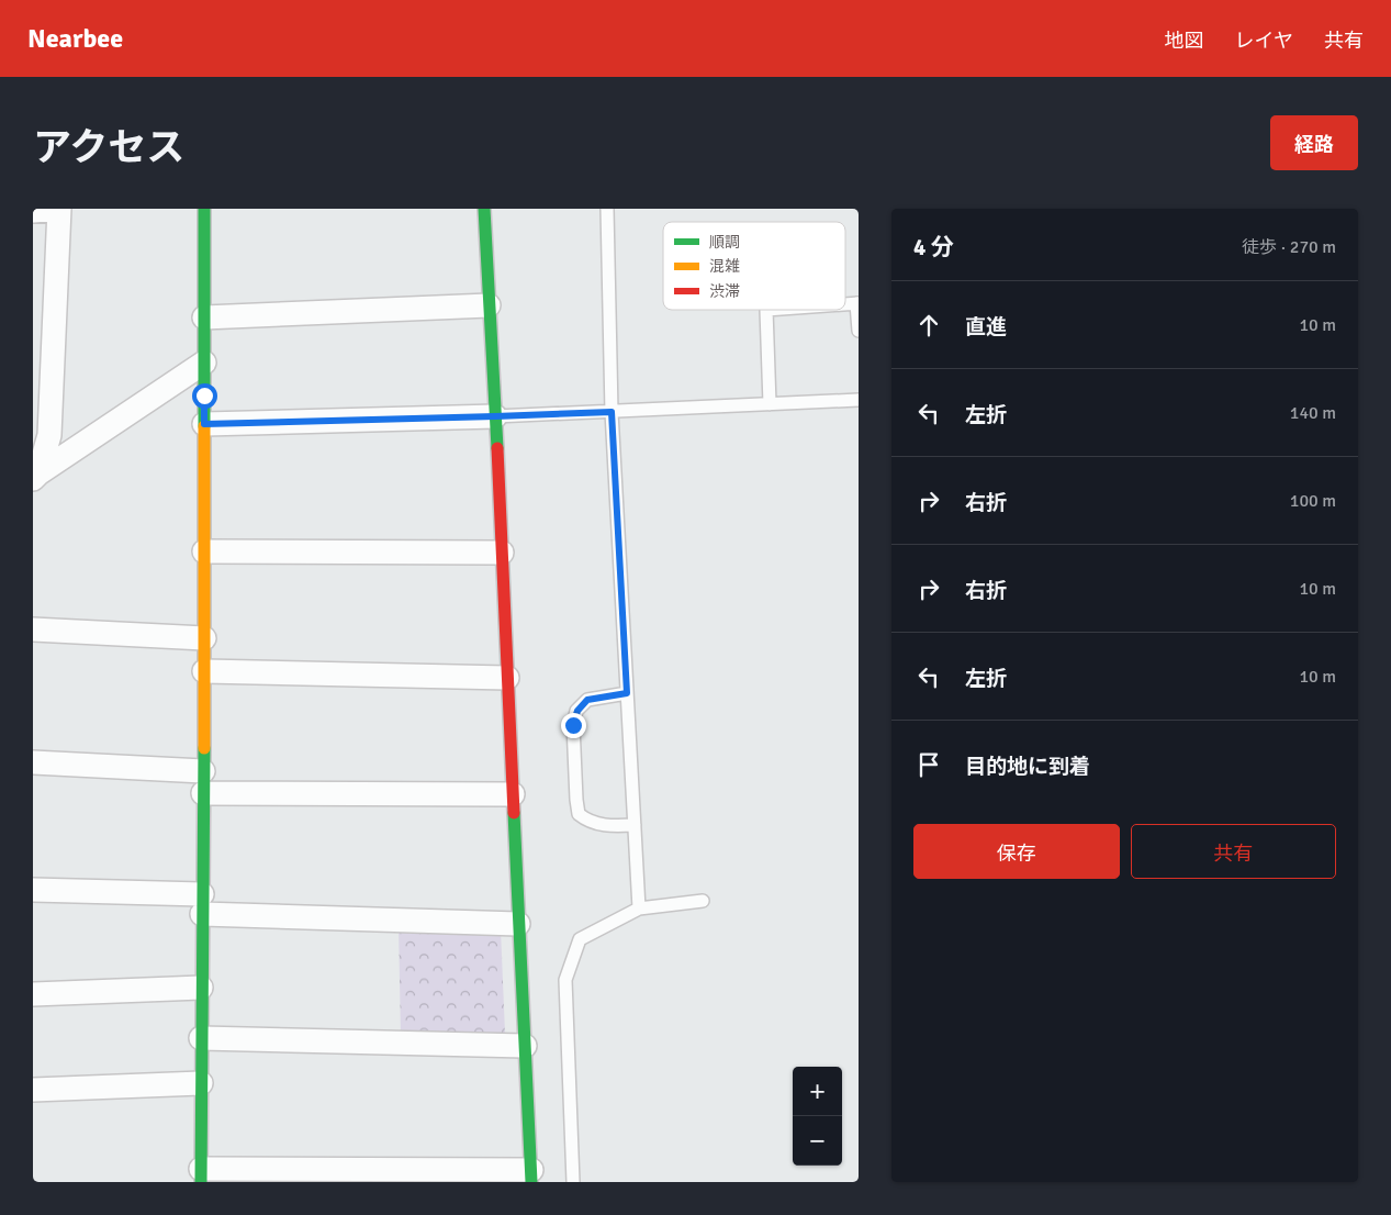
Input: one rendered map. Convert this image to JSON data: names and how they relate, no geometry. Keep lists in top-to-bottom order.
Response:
{
  "legend": ["順調", "混雑", "渋滞"],
  "page": {
    "header": "Nearbee",
    "nav": ["地図", "レイヤ", "共有"],
    "title": "アクセス",
    "buttons": [
      "経路",
      ["保存", "共有"]
    ],
    "heading": ["4 分", "徒歩 · 270 m"],
    "list": [
      ["直進", "10 m"],
      ["左折", "140 m"],
      ["右折", "100 m"],
      ["右折", "10 m"],
      ["左折", "10 m"],
      "目的地に到着"
    ],
    "map_buttons": ["+", "−"]
  }
}
